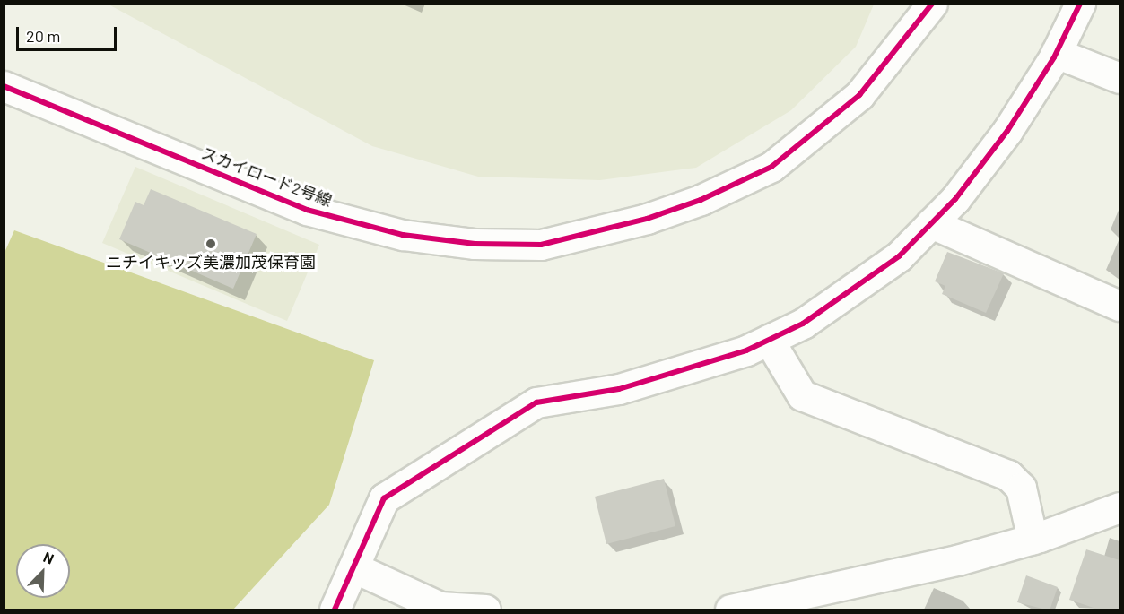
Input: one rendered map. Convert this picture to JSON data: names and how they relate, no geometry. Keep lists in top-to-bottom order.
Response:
{
  "streets": {
    "street": ["スカイロード2号線"]
  },
  "places": ["ニチイキッズ美濃加茂保育園"],
  "scale_bar": "20 m",
  "north": "top right"
}
